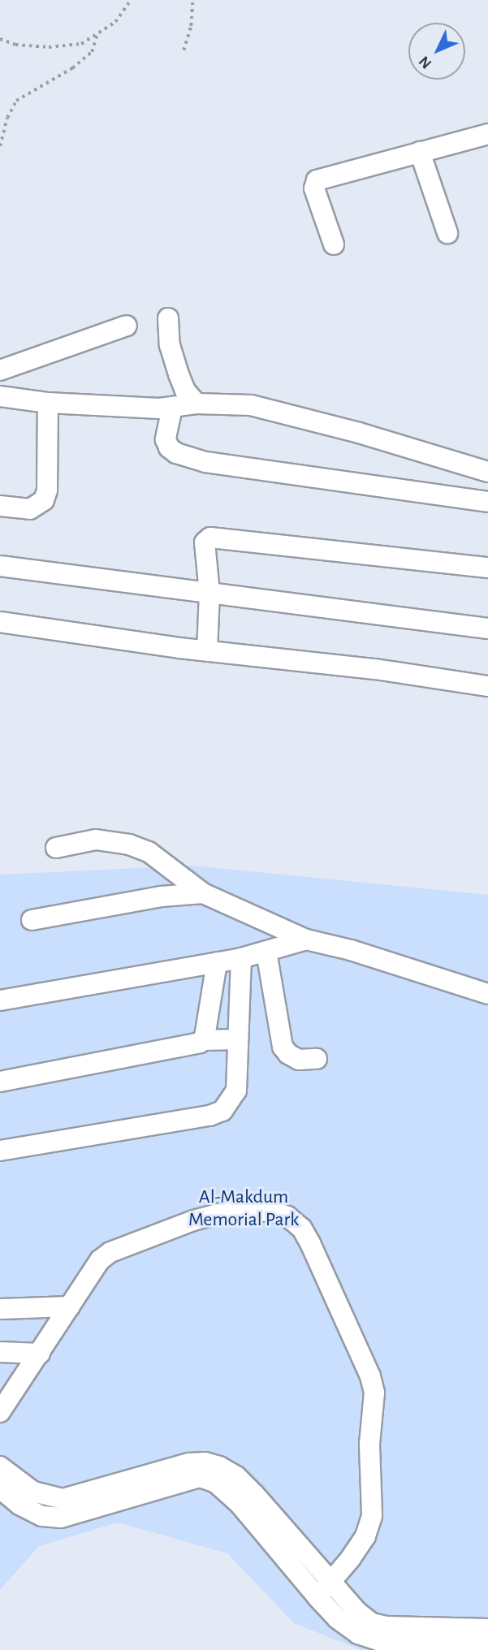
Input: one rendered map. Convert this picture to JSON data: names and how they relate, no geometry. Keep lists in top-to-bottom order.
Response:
{
  "parks": ["Al-Makdum Memorial Park"],
  "north": "bottom left"
}
